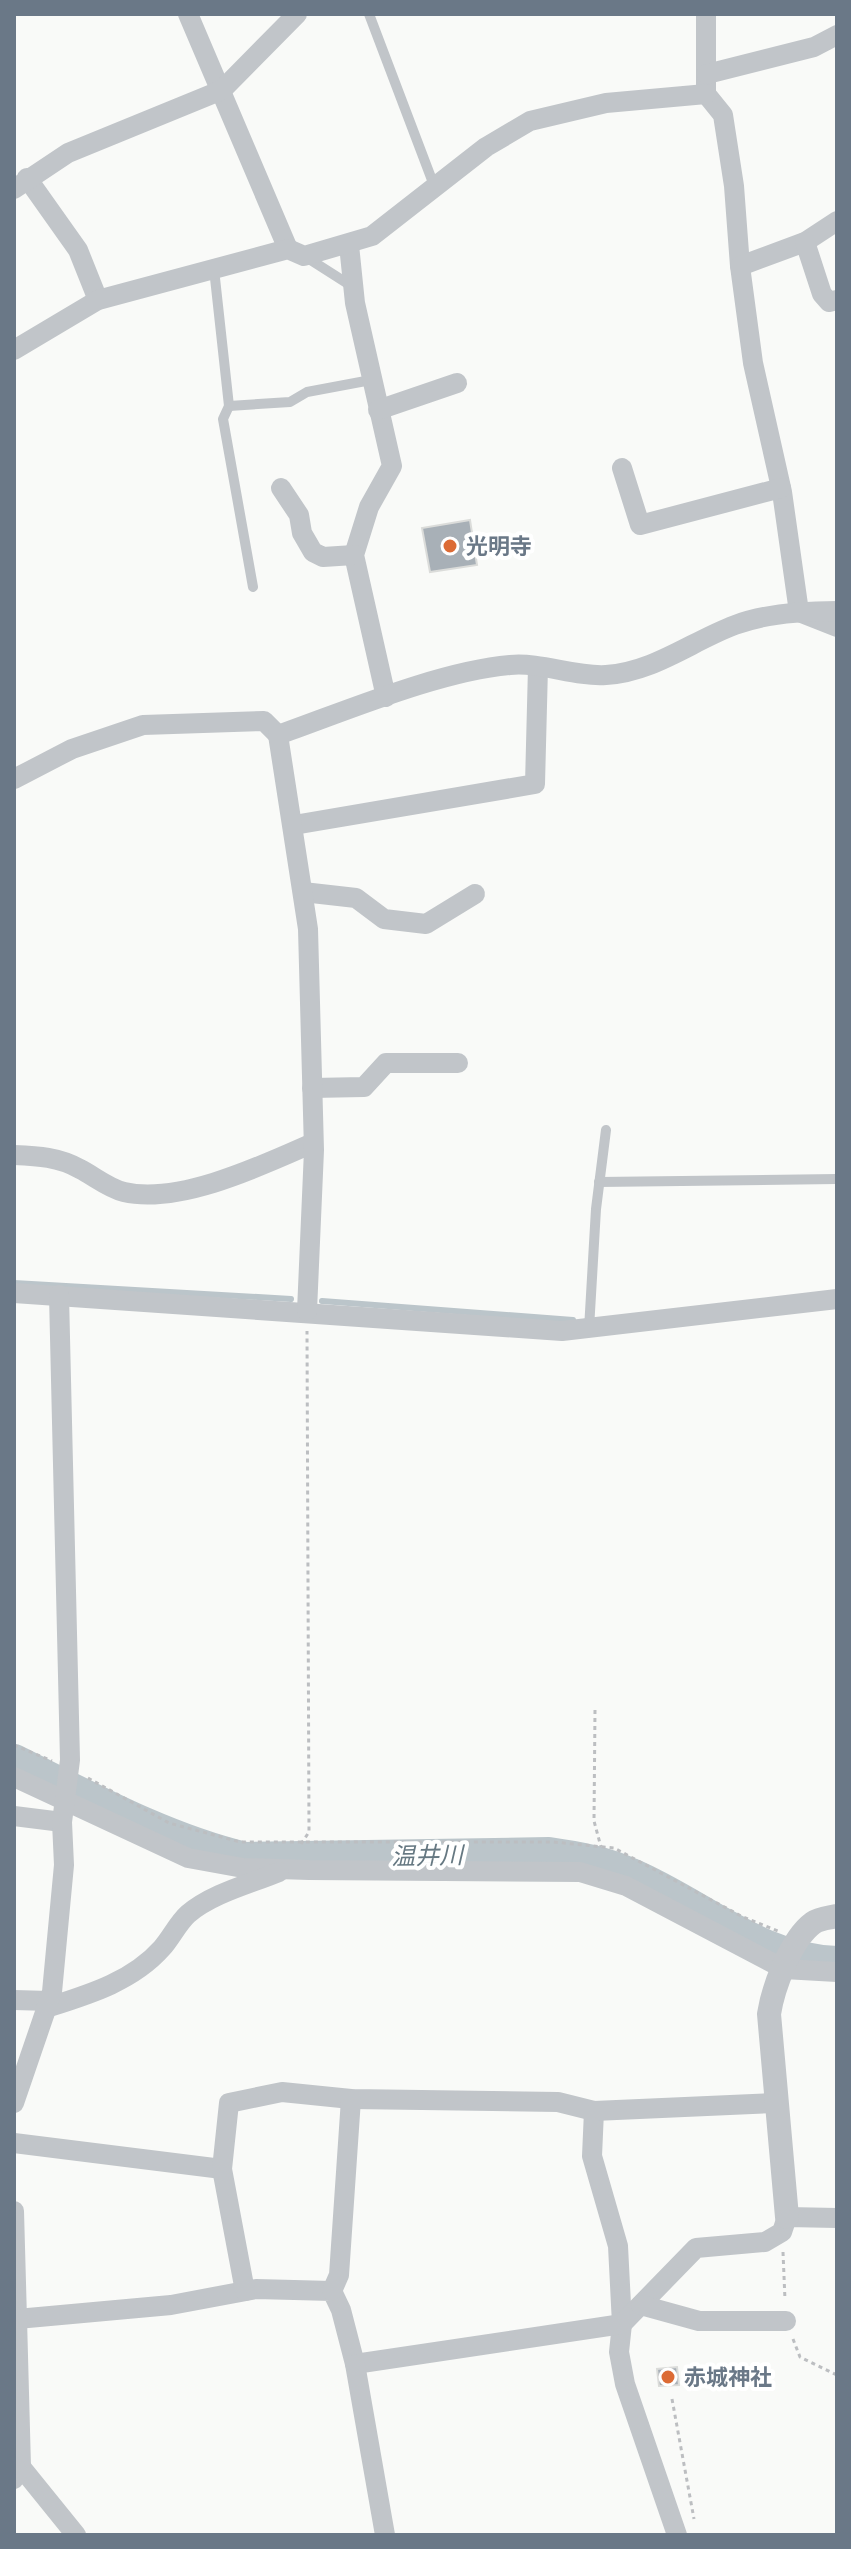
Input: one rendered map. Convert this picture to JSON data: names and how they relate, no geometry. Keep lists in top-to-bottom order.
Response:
{
  "water": ["温井川"],
  "places": ["光明寺", "赤城神社"]
}
